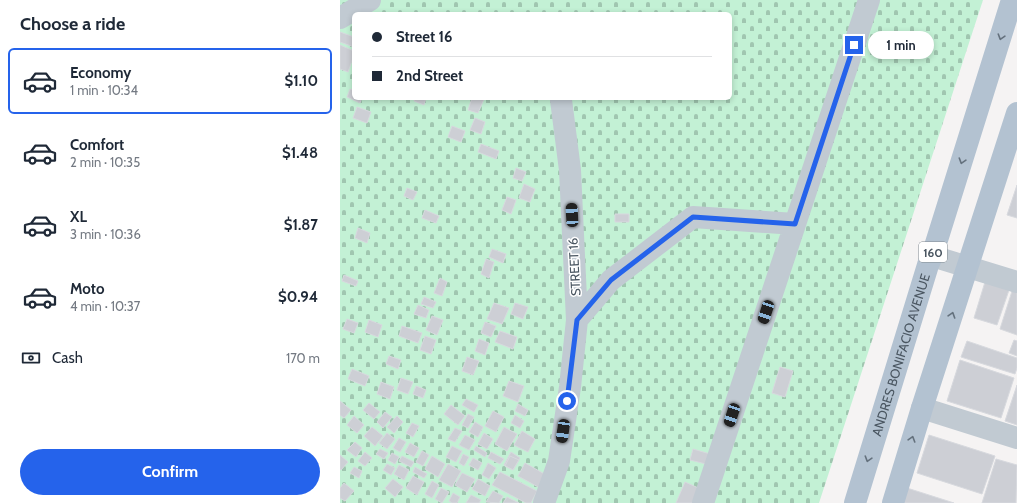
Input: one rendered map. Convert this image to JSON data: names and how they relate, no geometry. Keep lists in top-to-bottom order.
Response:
{
  "streets": {
    "main road": ["160", "ANDRES BONIFACIO AVENUE"],
    "street": ["STREET 16"]
  },
  "page": {
    "heading": "Choose a ride",
    "banner": ["Street 16", "2nd Street"],
    "bubble": "1 min",
    "list": [
      {
        "name": "Economy",
        "note": "1 min · 10:34",
        "value": "$1.10"
      },
      {
        "name": "Comfort",
        "note": "2 min · 10:35",
        "value": "$1.48"
      },
      {
        "name": "XL",
        "note": "3 min · 10:36",
        "value": "$1.87"
      },
      {
        "name": "Moto",
        "note": "4 min · 10:37",
        "value": "$0.94"
      }
    ],
    "pay": ["Cash", "170 m"],
    "buttons": "Confirm"
  }
}
